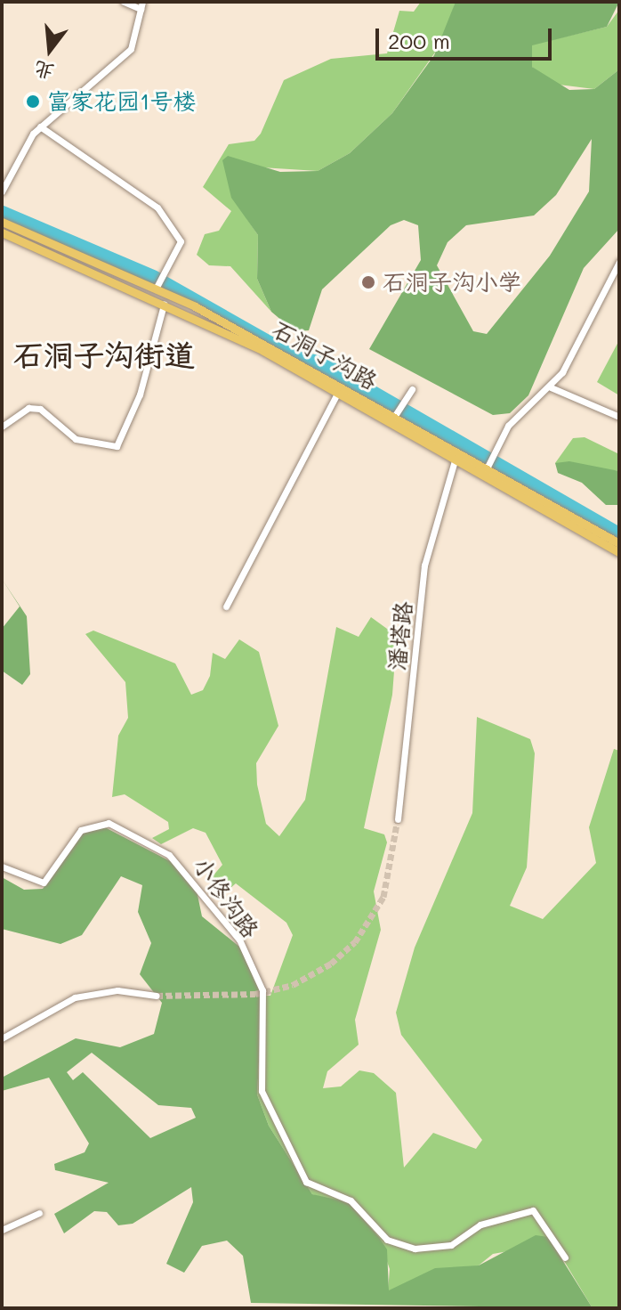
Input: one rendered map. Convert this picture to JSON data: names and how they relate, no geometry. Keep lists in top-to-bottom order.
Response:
{
  "streets": {
    "main road": ["石洞子沟路"],
    "street": ["潘塔路", "小佟沟路"]
  },
  "crossings": [
    ["石洞子沟路", "潘塔路"]
  ],
  "districts": ["石洞子沟街道"],
  "places": ["富家花园1号楼", "石洞子沟小学"],
  "scale_bar": "200 m",
  "north": "bottom"
}
